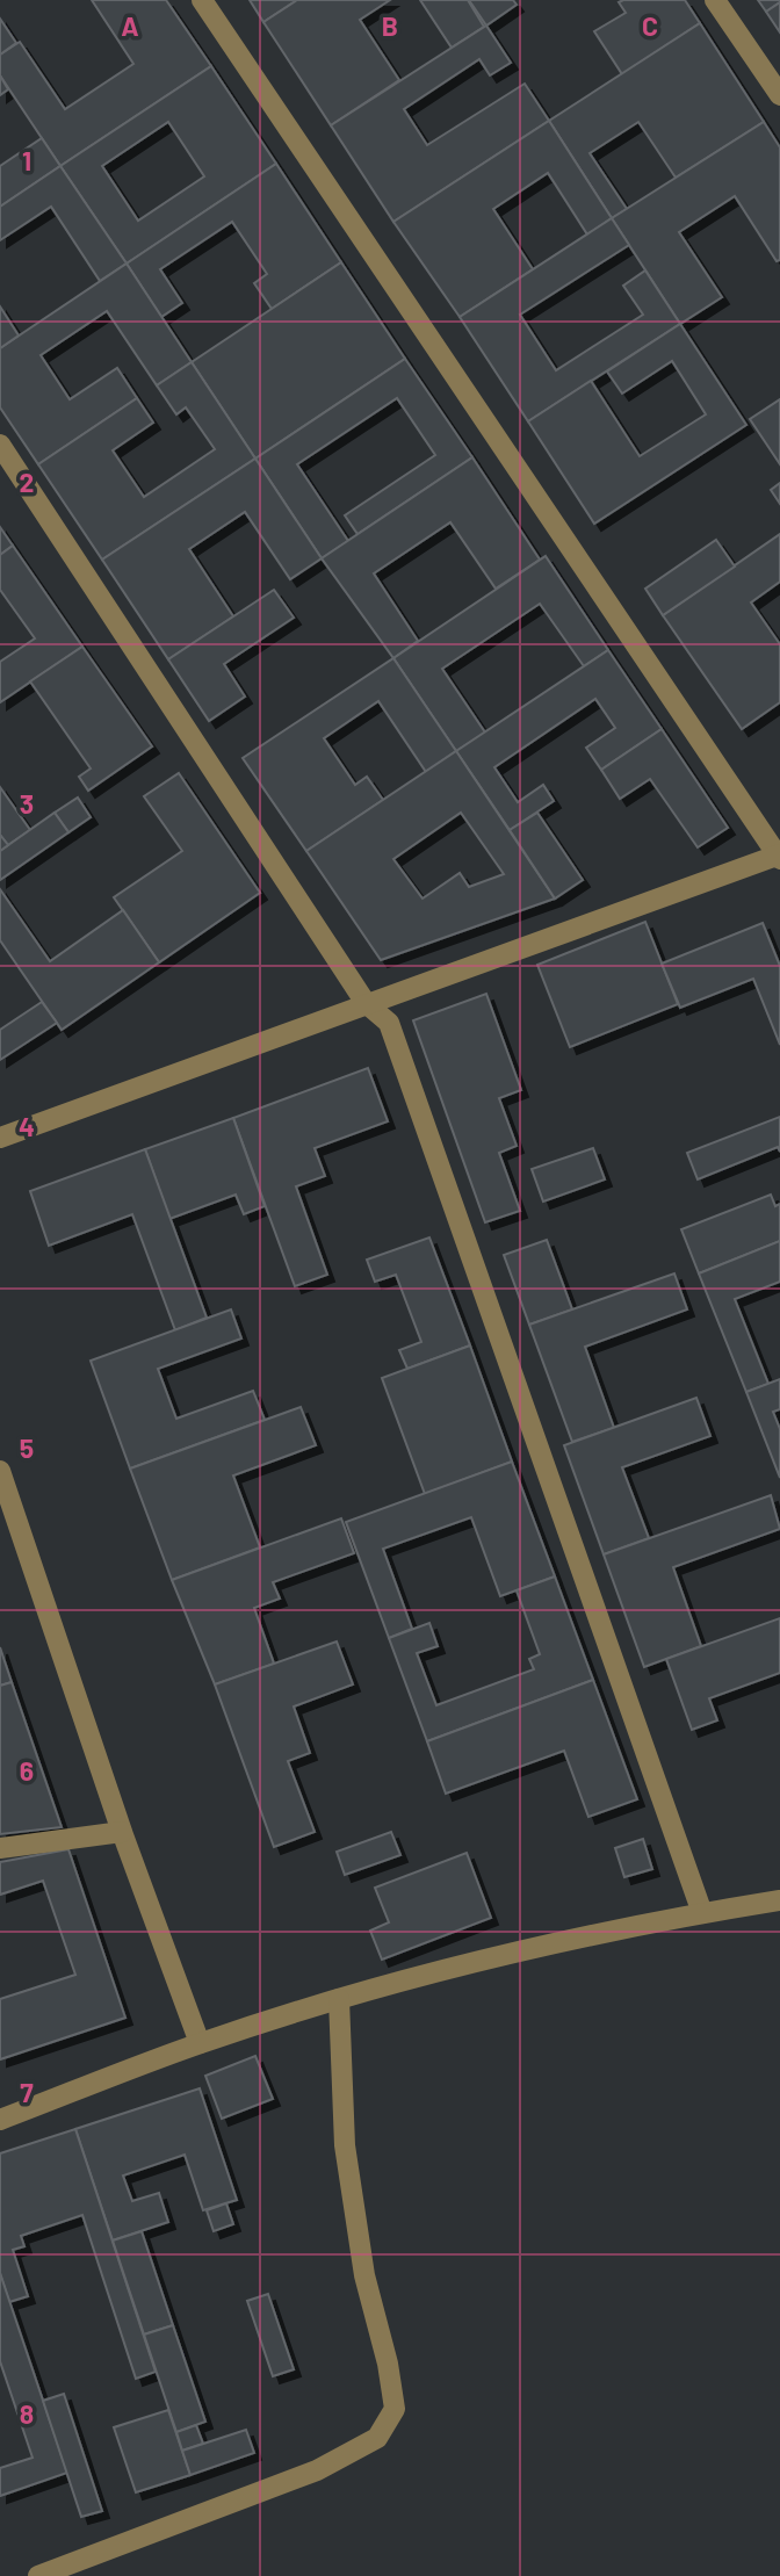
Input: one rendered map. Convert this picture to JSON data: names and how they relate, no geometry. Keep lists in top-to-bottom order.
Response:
{
  "grid": {
    "columns": ["A", "B", "C"],
    "rows": [
      "1",
      "2",
      "3",
      "4",
      "5",
      "6",
      "7",
      "8"
    ]
  }
}
